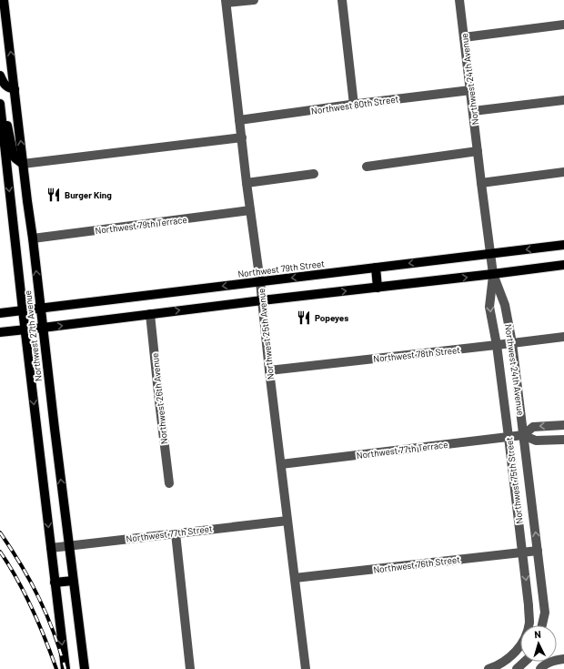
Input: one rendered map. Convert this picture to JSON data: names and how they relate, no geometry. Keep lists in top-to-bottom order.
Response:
{
  "streets": {
    "main road": ["Northwest 79th Street", "Northwest 27th Avenue"],
    "street": [
      "Northwest 24th Avenue",
      "Northwest 80th Street",
      "Northwest 79th Terrace",
      "Northwest 25th Avenue",
      "Northwest 78th Street",
      "Northwest 26th Avenue",
      "Northwest 77th Terrace",
      "Northwest 75th Street",
      "Northwest 77th Street",
      "Northwest 76th Street"
    ]
  },
  "crossings": [
    ["Northwest 24th Avenue", "Northwest 80th Street"],
    ["Northwest 24th Avenue", "Northwest 79th Street"],
    ["Northwest 24th Avenue", "Northwest 78th Street"],
    ["Northwest 24th Avenue", "Northwest 77th Terrace"],
    ["Northwest 24th Avenue", "Northwest 75th Street"],
    ["Northwest 24th Avenue", "Northwest 76th Street"],
    ["Northwest 80th Street", "Northwest 25th Avenue"],
    ["Northwest 79th Terrace", "Northwest 25th Avenue"],
    ["Northwest 79th Terrace", "Northwest 27th Avenue"],
    ["Northwest 79th Street", "Northwest 25th Avenue"],
    ["Northwest 79th Street", "Northwest 27th Avenue"],
    ["Northwest 25th Avenue", "Northwest 78th Street"],
    ["Northwest 25th Avenue", "Northwest 77th Terrace"],
    ["Northwest 25th Avenue", "Northwest 77th Street"],
    ["Northwest 25th Avenue", "Northwest 76th Street"],
    ["Northwest 27th Avenue", "Northwest 77th Street"],
    ["Northwest 78th Street", "Northwest 75th Street"],
    ["Northwest 77th Terrace", "Northwest 75th Street"],
    ["Northwest 75th Street", "Northwest 76th Street"]
  ],
  "one_way": ["Northwest 75th Street"],
  "places": {
    "restaurant": ["Burger King", "Popeyes"]
  },
  "north": "top"
}
